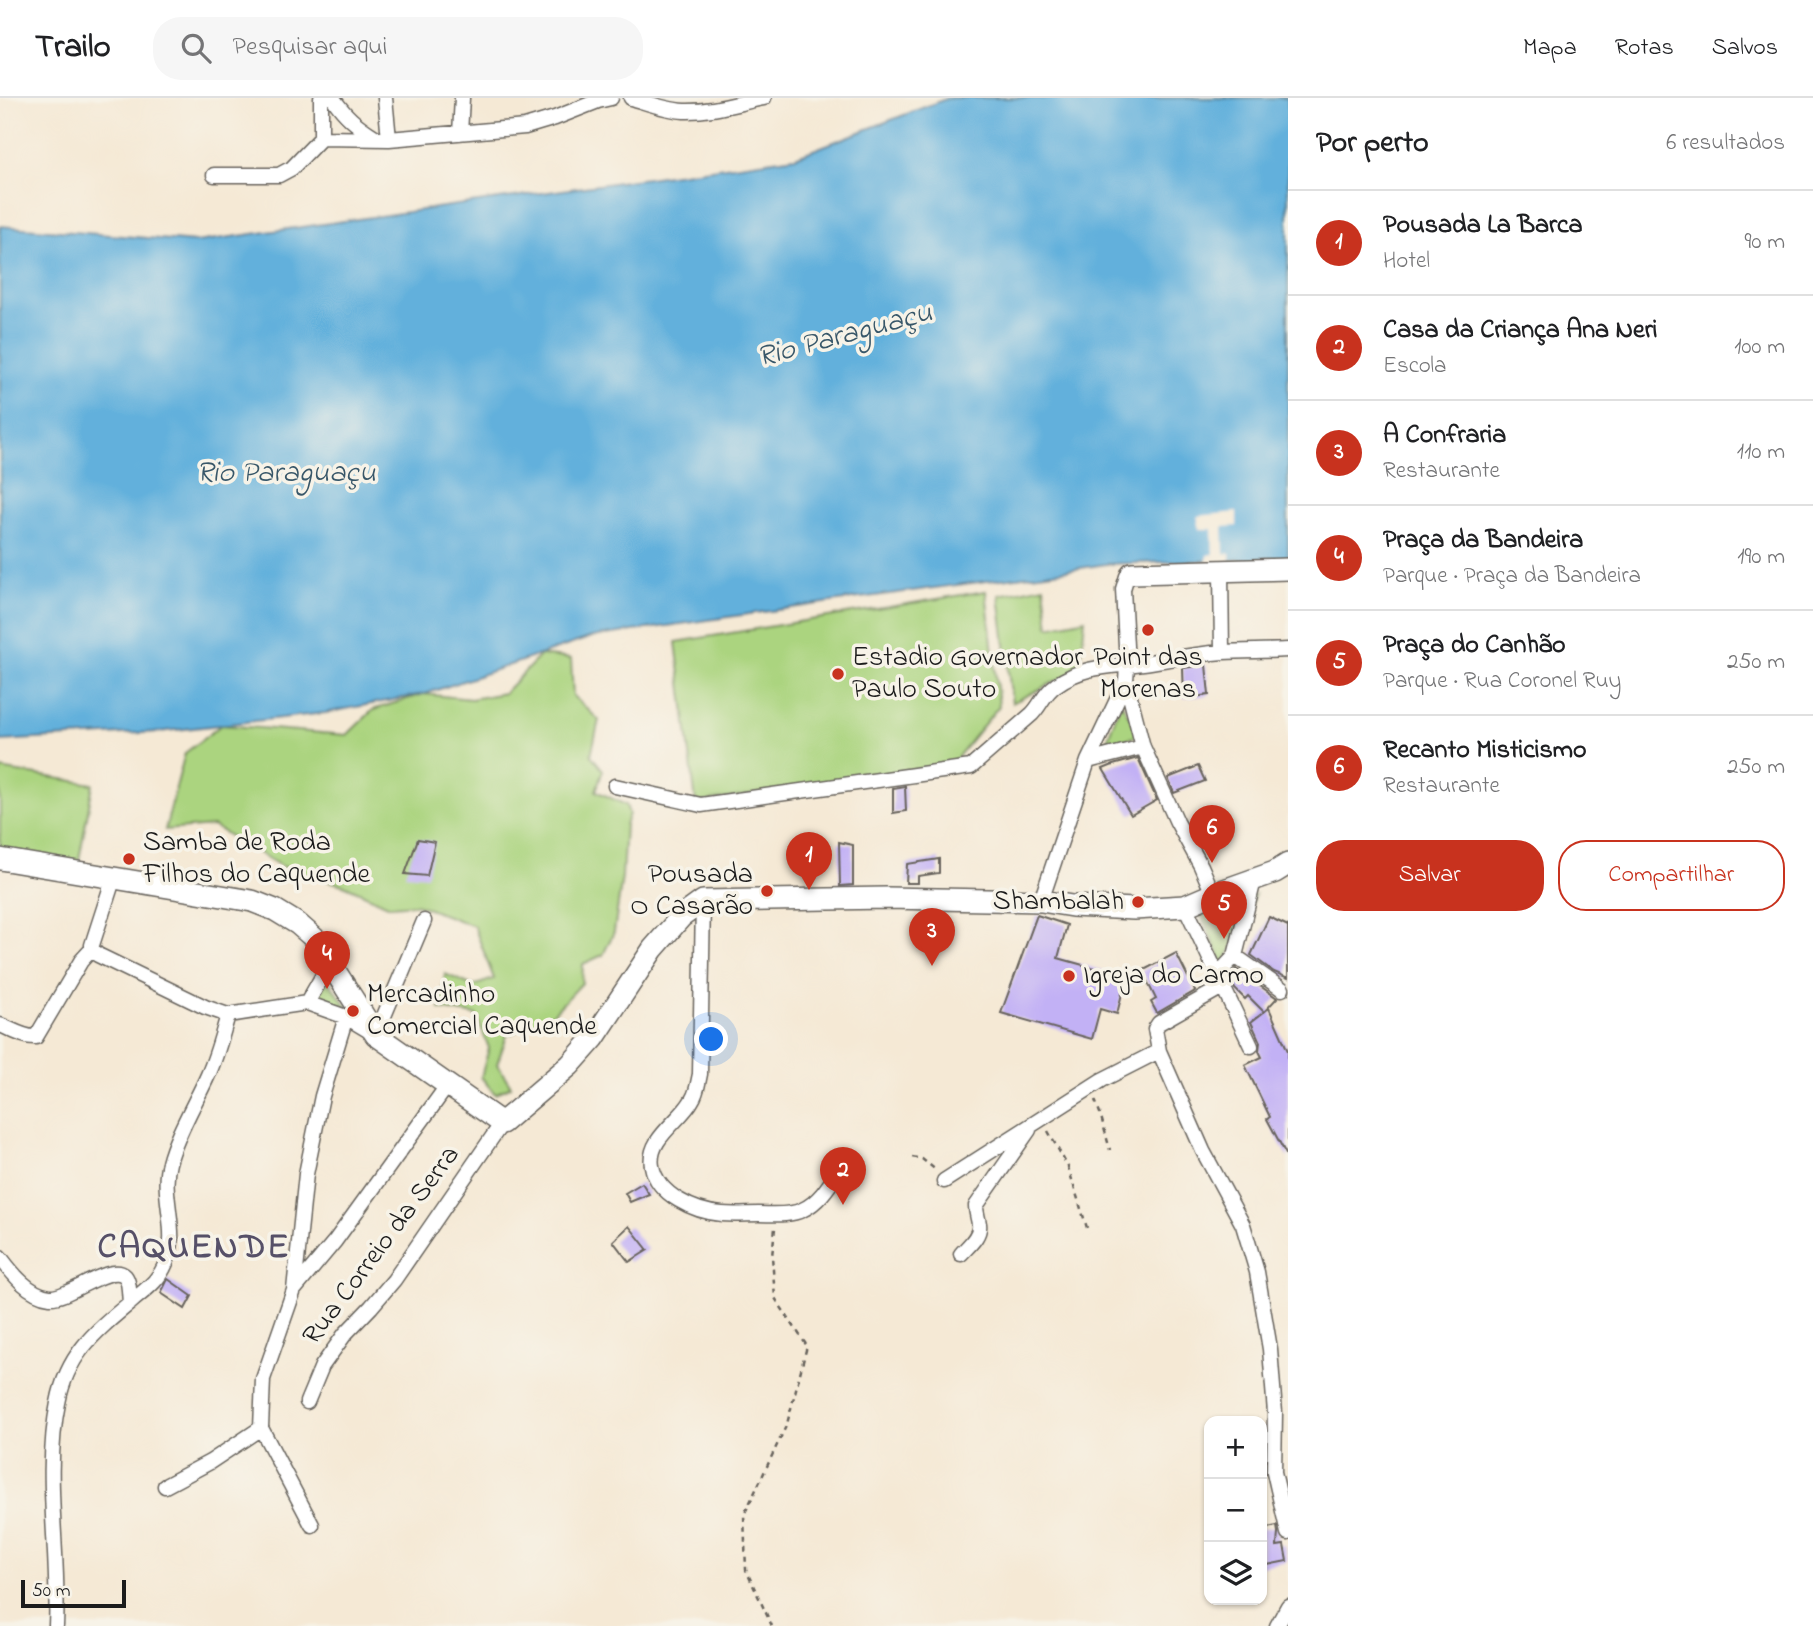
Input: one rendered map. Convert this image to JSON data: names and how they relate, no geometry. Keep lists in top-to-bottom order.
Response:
{
  "streets": {
    "street": ["Rua Correio da Serra"]
  },
  "districts": ["CAQUENDE"],
  "water": ["Rio Paraguaçu"],
  "places": [
    "Point das Morenas",
    "Estadio Governador Paulo Souto",
    "Samba de Roda Filhos do Caquende",
    "Pousada O Casarão",
    "Shambalah",
    "Igreja do Carmo",
    "Mercadinho Comercial Caquende"
  ],
  "scale_bar": "50 m",
  "page": {
    "header": "Trailo",
    "search": "Pesquisar aqui",
    "nav": ["Mapa", "Rotas", "Salvos"],
    "heading": ["Por perto", "6 resultados"],
    "list": [
      {
        "mark": "1",
        "name": "Pousada La Barca",
        "note": "Hotel",
        "value": "90 m"
      },
      {
        "mark": "2",
        "name": "Casa da Criança Ana Neri",
        "note": "Escola",
        "value": "100 m"
      },
      {
        "mark": "3",
        "name": "A Confraria",
        "note": "Restaurante",
        "value": "110 m"
      },
      {
        "mark": "4",
        "name": "Praça da Bandeira",
        "note": "Parque · Praça da Bandeira",
        "value": "190 m"
      },
      {
        "mark": "5",
        "name": "Praça do Canhão",
        "note": "Parque · Rua Coronel Ruy",
        "value": "250 m"
      },
      {
        "mark": "6",
        "name": "Recanto Misticismo",
        "note": "Restaurante",
        "value": "250 m"
      }
    ],
    "pins": [
      "6",
      "1",
      "5",
      "3",
      "4",
      "2"
    ],
    "buttons": ["Salvar", "Compartilhar"],
    "map_buttons": ["+", "−"],
    "scale": "50 m"
  }
}
